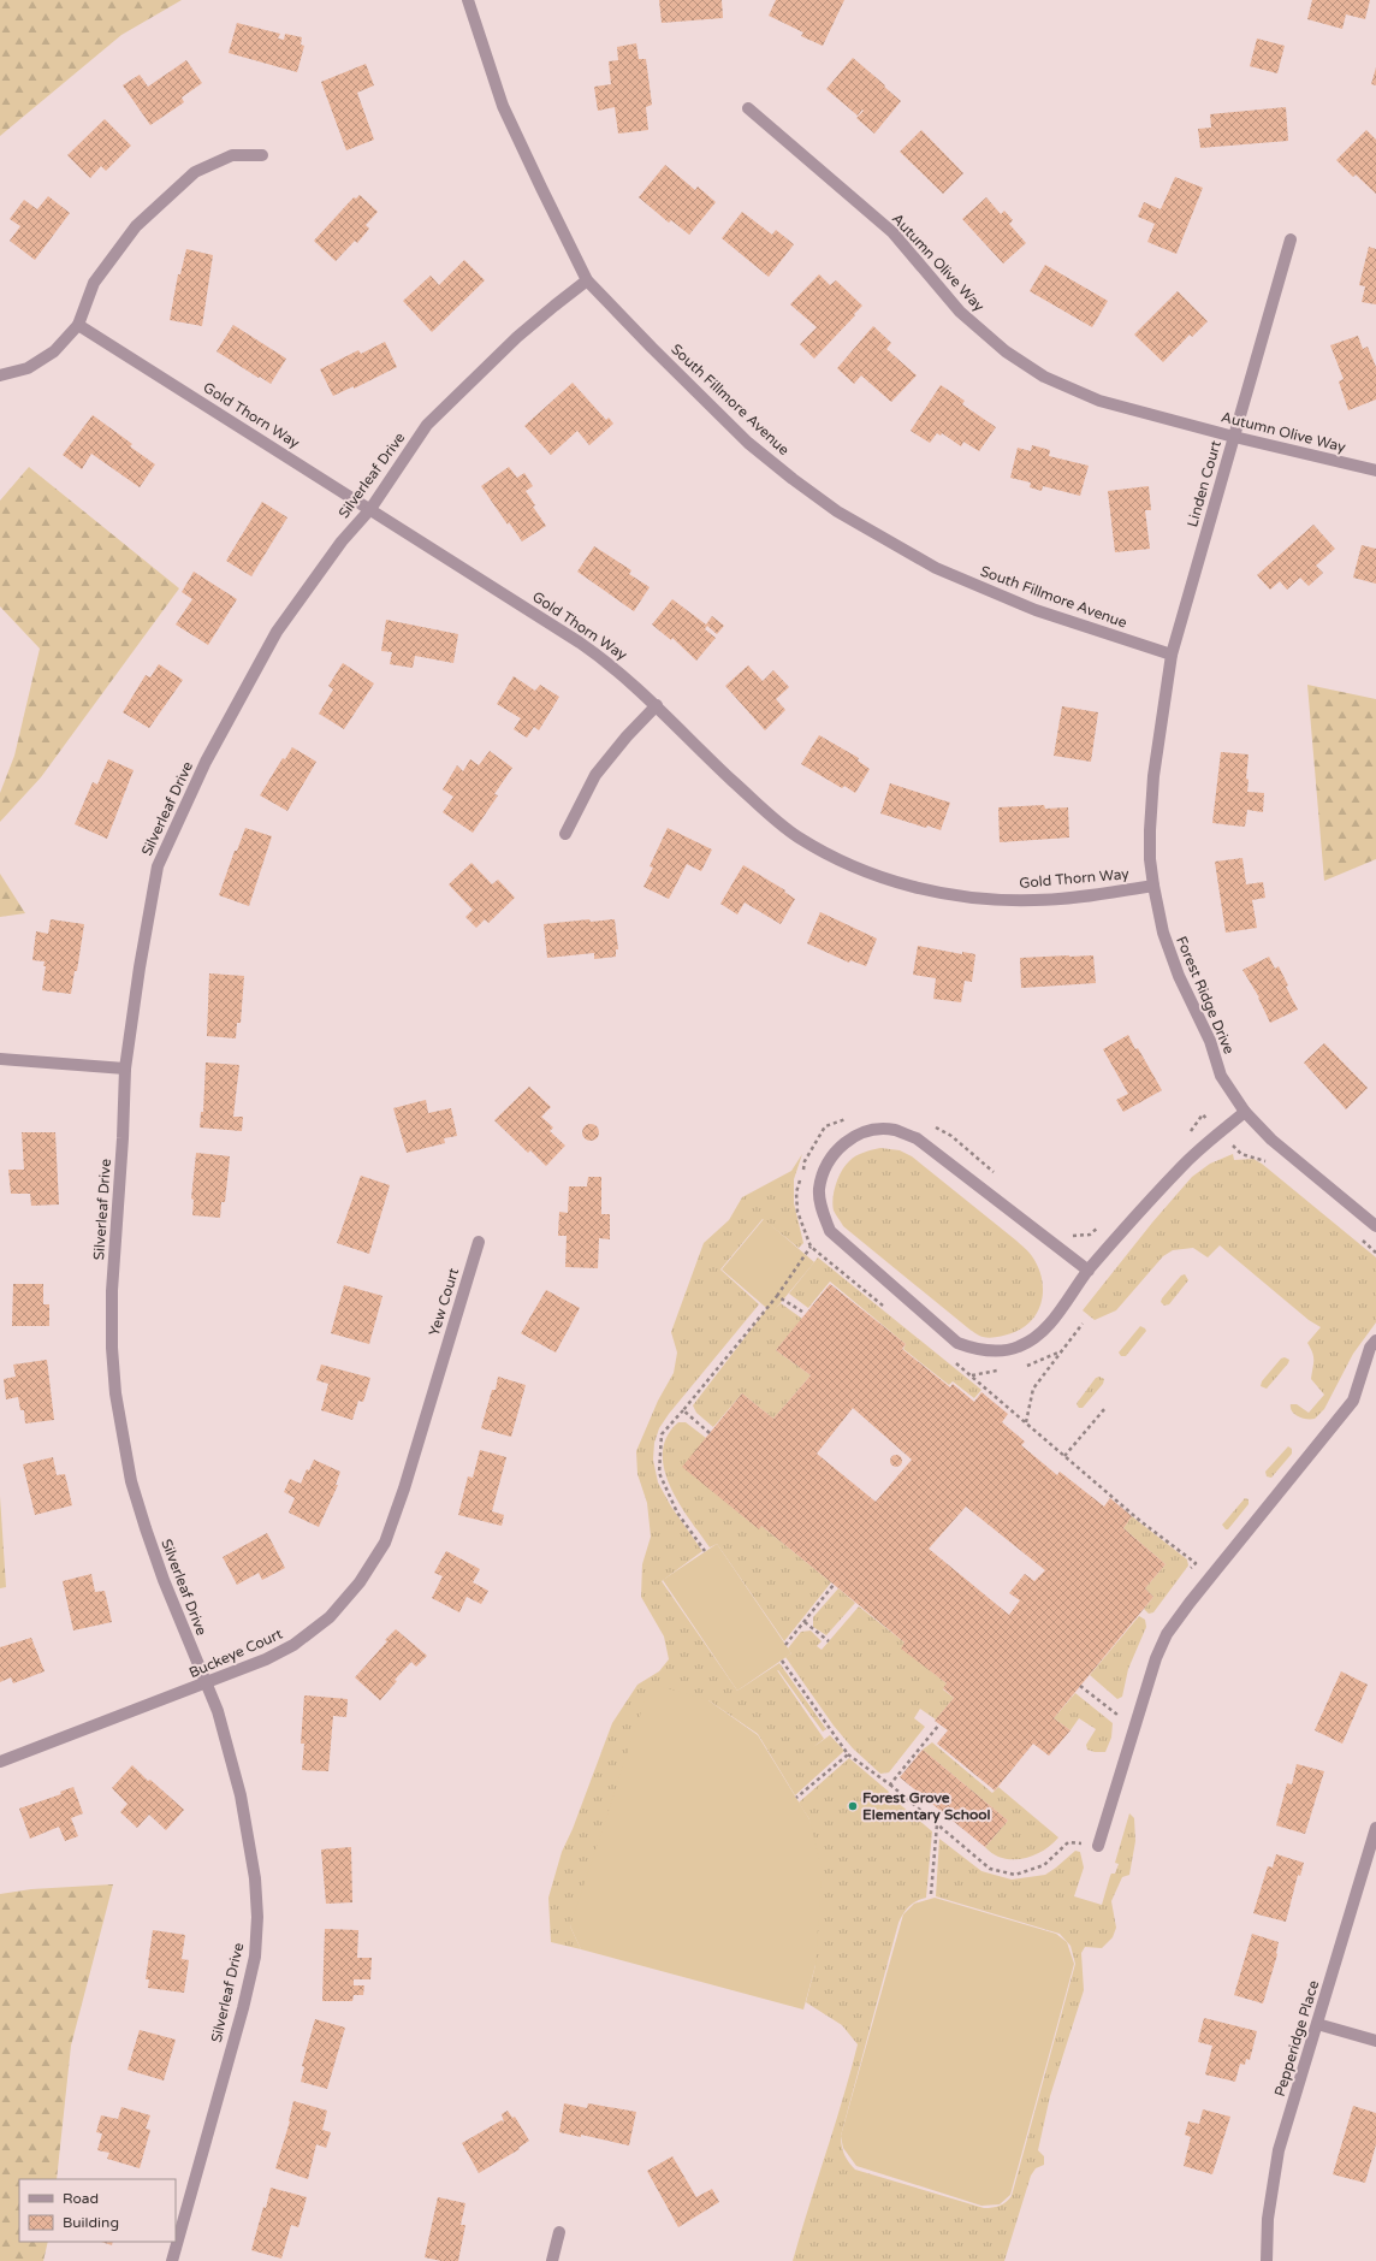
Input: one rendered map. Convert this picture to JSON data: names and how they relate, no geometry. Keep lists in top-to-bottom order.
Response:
{
  "streets": {
    "street": [
      "Autumn Olive Way",
      "South Fillmore Avenue",
      "Gold Thorn Way",
      "Silverleaf Drive",
      "Linden Court",
      "Forest Ridge Drive",
      "Yew Court",
      "Buckeye Court",
      "Pepperidge Place"
    ]
  },
  "crossings": [
    ["Autumn Olive Way", "Linden Court"],
    ["South Fillmore Avenue", "Silverleaf Drive"],
    ["South Fillmore Avenue", "Linden Court"],
    ["South Fillmore Avenue", "Forest Ridge Drive"],
    ["Gold Thorn Way", "Silverleaf Drive"],
    ["Gold Thorn Way", "Forest Ridge Drive"],
    ["Silverleaf Drive", "Buckeye Court"],
    ["Linden Court", "Forest Ridge Drive"],
    ["Yew Court", "Buckeye Court"]
  ],
  "places": ["Forest Grove Elementary School"],
  "legend": ["Road", "Building"]
}
